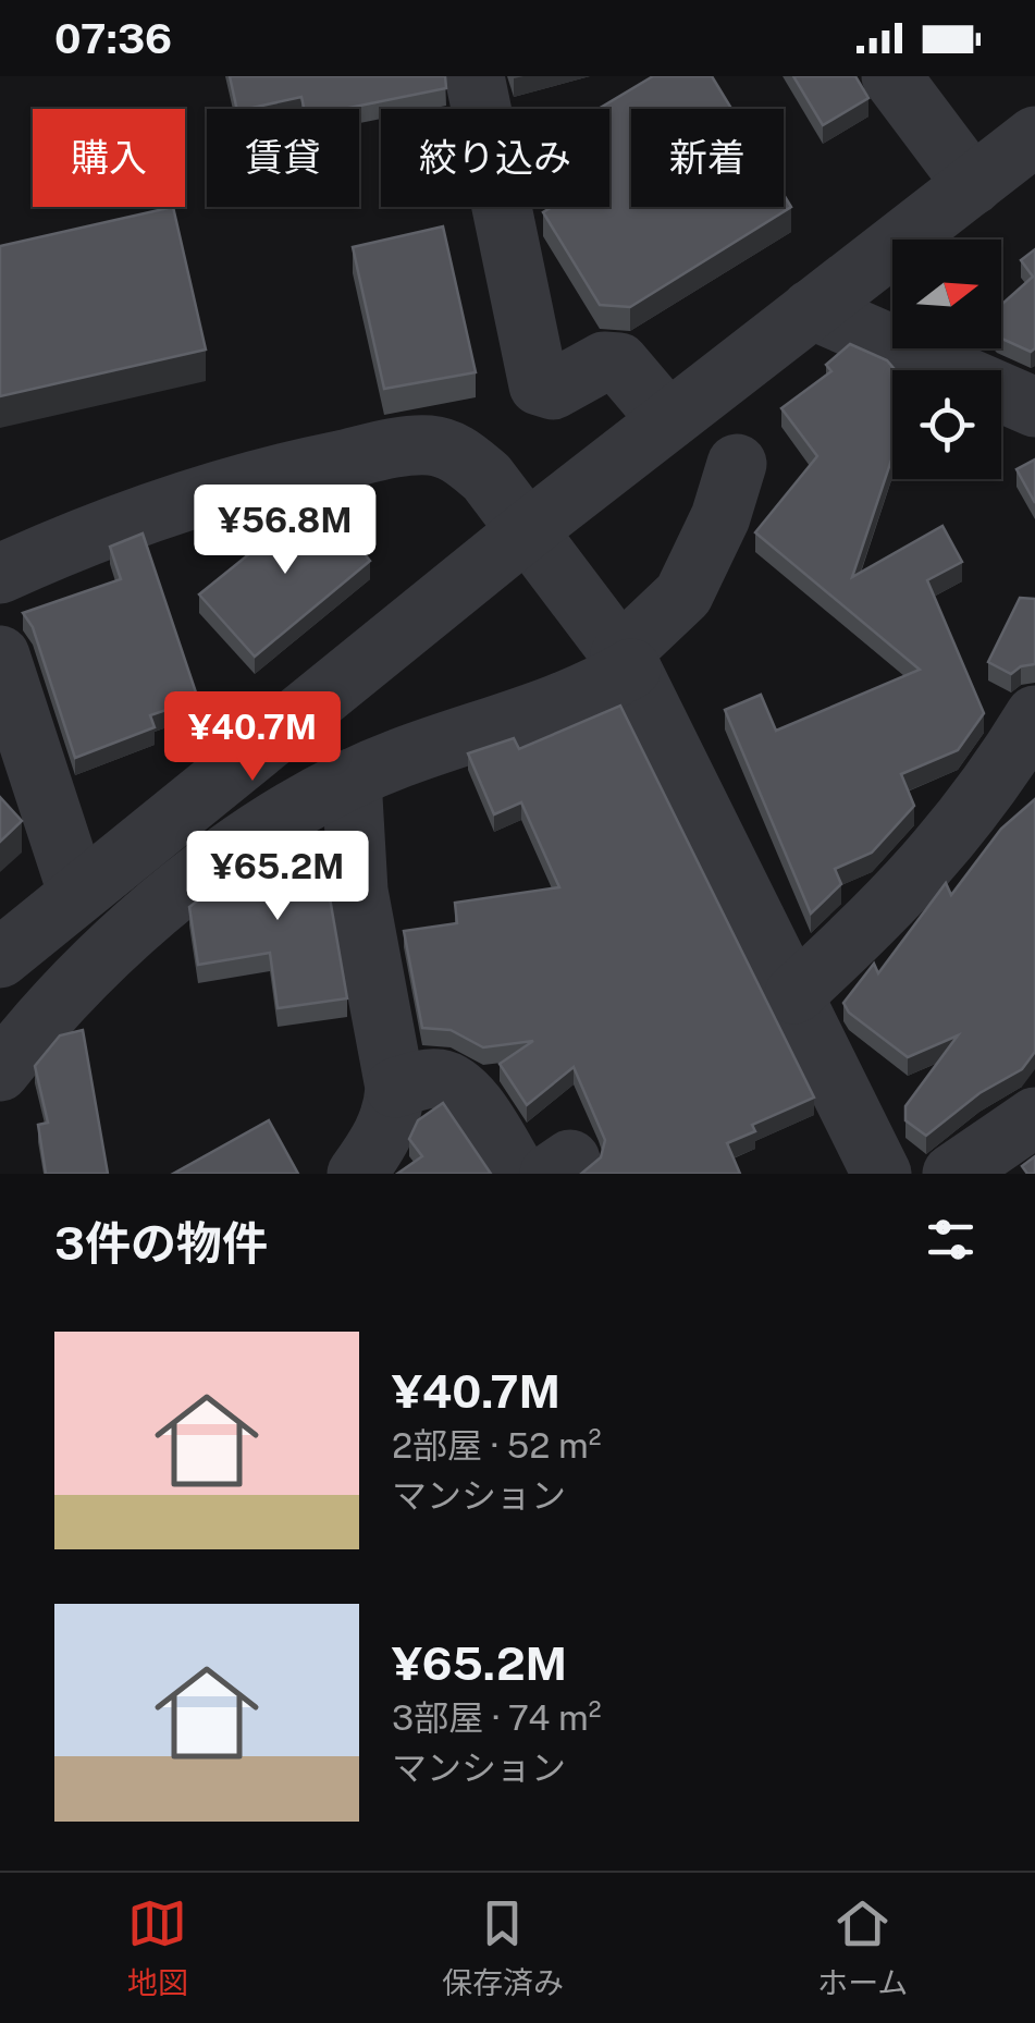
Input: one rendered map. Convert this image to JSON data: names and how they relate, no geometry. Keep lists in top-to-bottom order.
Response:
{
  "north": "right",
  "page": {
    "status": "07:36",
    "chip": [
      "購入",
      "賃貸",
      "絞り込み",
      "新着"
    ],
    "price": ["¥56.8M", "¥40.7M", "¥65.2M"],
    "heading": "3件の物件",
    "list": [
      {
        "name": "¥40.7M",
        "note": "2部屋 · 52 m² · マンション"
      },
      {
        "name": "¥65.2M",
        "note": "3部屋 · 74 m² · マンション"
      }
    ],
    "tabs": ["地図", "保存済み", "ホーム"]
  }
}
